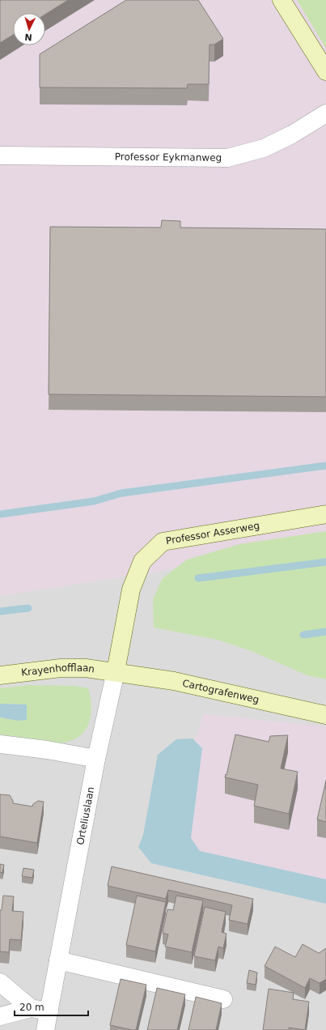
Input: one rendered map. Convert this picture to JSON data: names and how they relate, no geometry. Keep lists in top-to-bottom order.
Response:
{
  "streets": {
    "street": [
      "Professor Eykmanweg",
      "Professor Asserweg",
      "Krayenhofflaan",
      "Cartografenweg",
      "Orteliuslaan"
    ]
  },
  "crossings": [
    ["Professor Asserweg", "Krayenhofflaan"],
    ["Professor Asserweg", "Cartografenweg"],
    ["Professor Asserweg", "Orteliuslaan"],
    ["Krayenhofflaan", "Cartografenweg"],
    ["Krayenhofflaan", "Orteliuslaan"],
    ["Cartografenweg", "Orteliuslaan"]
  ],
  "scale_bar": "20 m",
  "north": "bottom"
}
